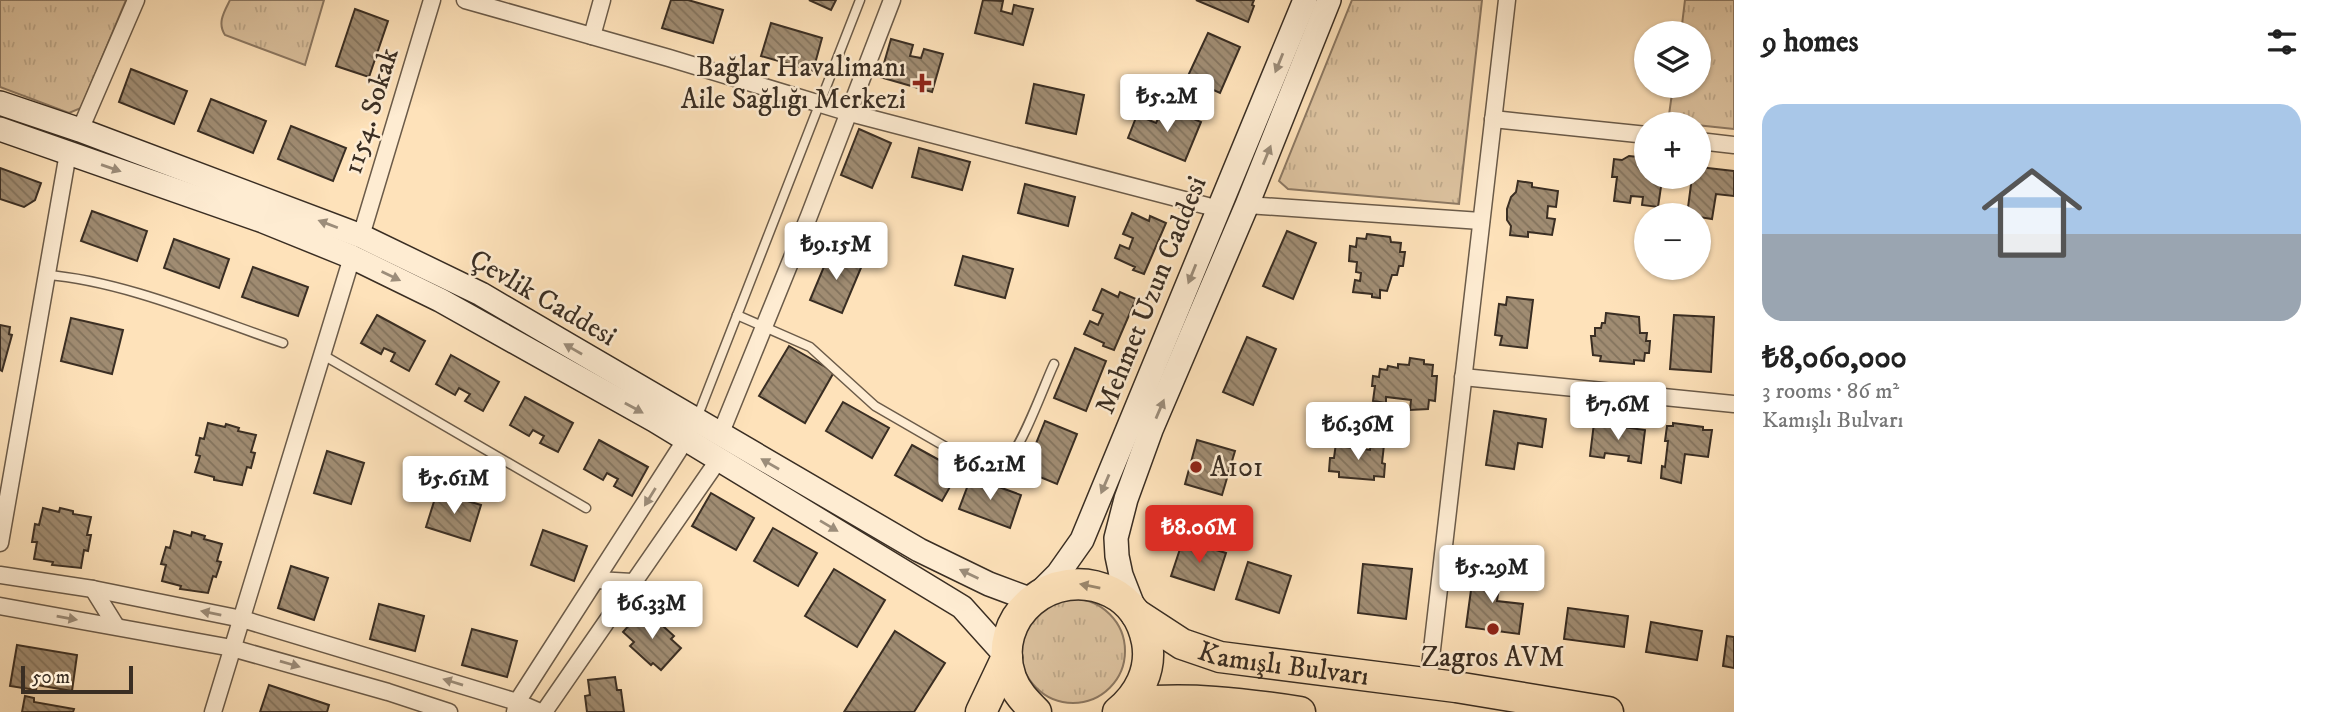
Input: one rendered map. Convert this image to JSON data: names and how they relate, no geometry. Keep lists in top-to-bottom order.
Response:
{
  "streets": {
    "highway": ["Kamışlı Bulvarı"],
    "main road": ["Mehmet Uzun Caddesi", "Çevlik Caddesi"],
    "street": ["1154. Sokak"]
  },
  "crossings": [
    ["1154. Sokak", "Çevlik Caddesi"],
    ["Mehmet Uzun Caddesi", "Çevlik Caddesi"],
    ["Mehmet Uzun Caddesi", "Kamışlı Bulvarı"],
    ["Çevlik Caddesi", "Kamışlı Bulvarı"]
  ],
  "places": {
    "health": ["Bağlar Havalimanı Aile Sağlığı Merkezi"],
    "other": ["A101", "Zagros AVM"]
  },
  "scale_bar": "50 m",
  "page": {
    "heading": "9 homes",
    "map_buttons": ["+", "−"],
    "price": [
      "₺5.2M",
      "₺9.15M",
      "₺7.6M",
      "₺6.36M",
      "₺6.21M",
      "₺5.61M",
      "₺8.06M",
      "₺5.29M",
      "₺6.33M"
    ],
    "list": [
      {
        "name": "₺8,060,000",
        "note": "3 rooms · 86 m² · Kamışlı Bulvarı"
      }
    ],
    "scale": "50 m"
  }
}
